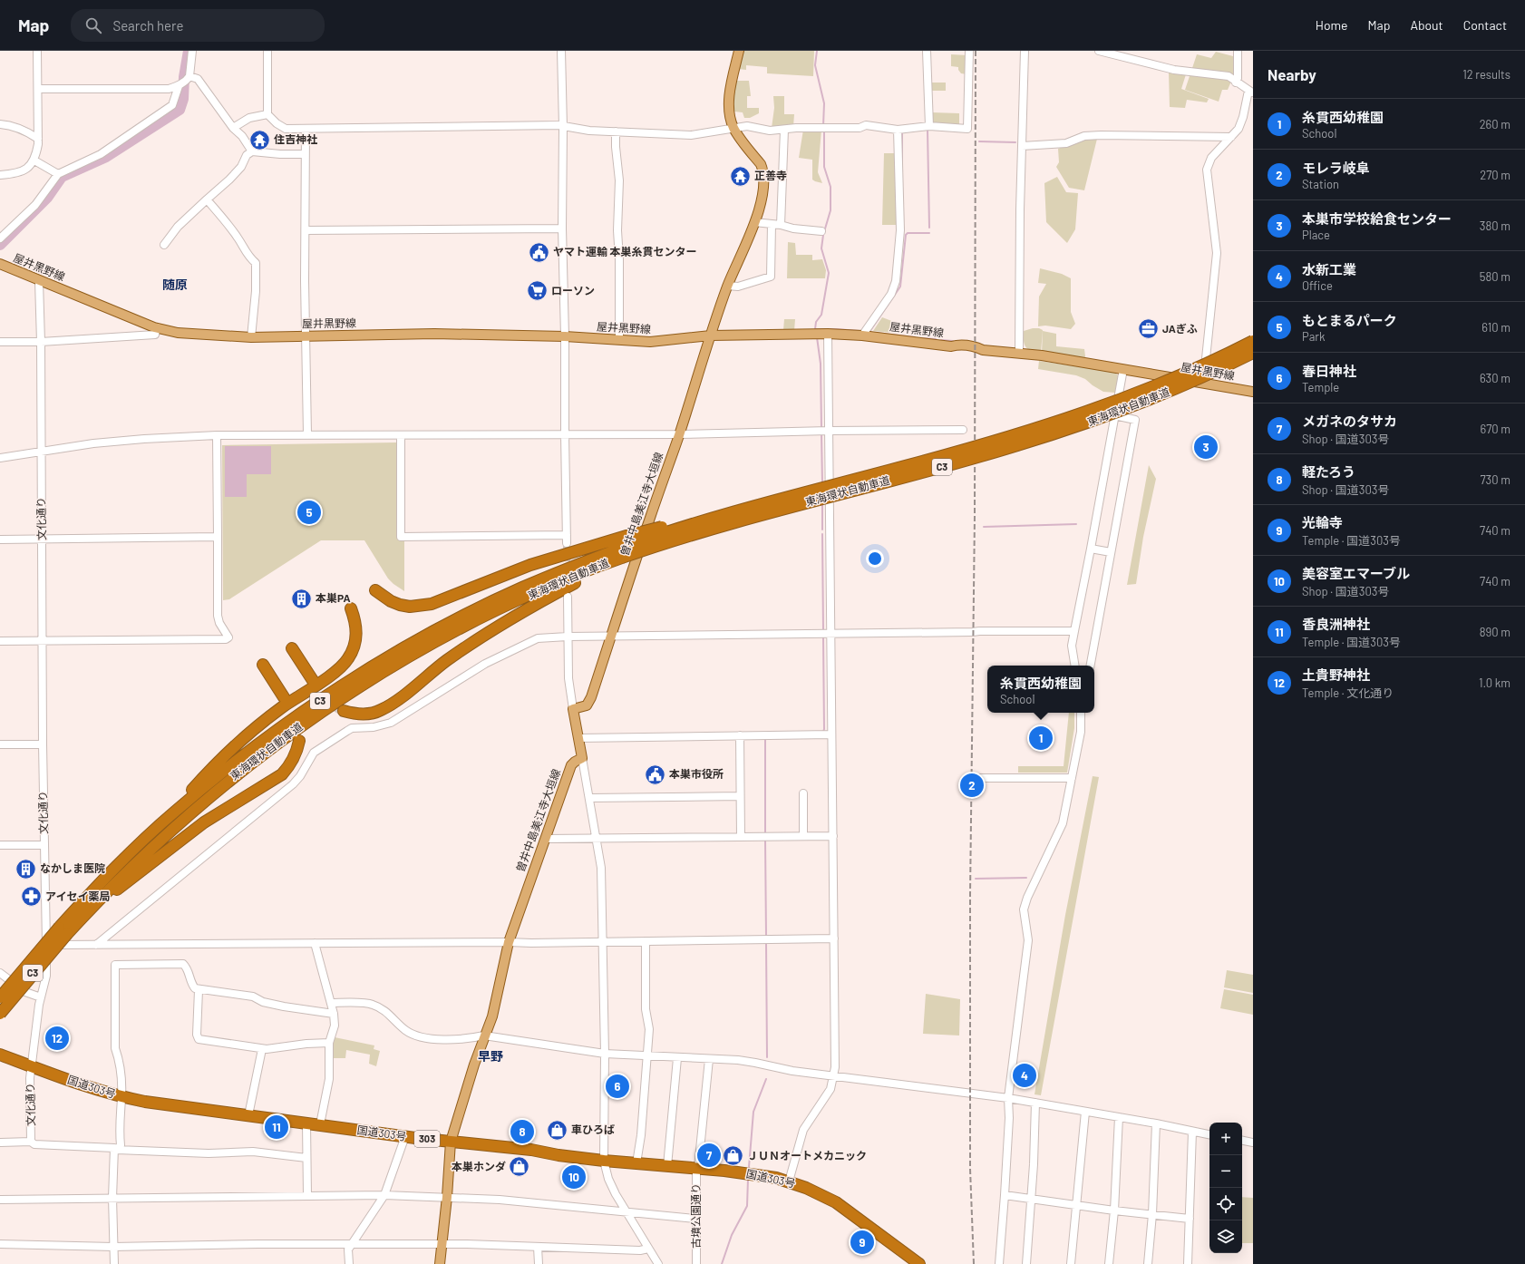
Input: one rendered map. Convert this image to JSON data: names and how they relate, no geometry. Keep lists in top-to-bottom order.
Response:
{
  "streets": {
    "highway": [
      "東海環状自動車道",
      "C3",
      "国道303号",
      "303"
    ],
    "main road": ["屋井黒野線", "曽井中島美江寺大垣線"],
    "street": ["文化通り", "古墳公園通り"]
  },
  "crossings": [
    ["屋井黒野線", "曽井中島美江寺大垣線"],
    ["屋井黒野線", "文化通り"],
    ["曽井中島美江寺大垣線", "国道303号"],
    ["文化通り", "国道303号"],
    ["国道303号", "古墳公園通り"]
  ],
  "districts": ["随原", "早野"],
  "places": {
    "temple": ["住吉神社", "正善寺"],
    "public building": ["ヤマト運輸 本巣糸貫センター", "本巣市役所"],
    "supermarket": ["ローソン"],
    "office": ["JAぎふ"],
    "building": ["本巣PA", "なかしま医院"],
    "pharmacy": ["アイセイ薬局"],
    "shop": ["車ひろば", "ＪＵＮオートメカニック", "本巣ホンダ"]
  },
  "page": {
    "header": "Map",
    "search": "Search here",
    "nav": [
      "Home",
      "Map",
      "About",
      "Contact"
    ],
    "heading": ["Nearby", "12 results"],
    "list": [
      {
        "mark": "1",
        "name": "糸貫西幼稚園",
        "note": "School",
        "value": "260 m"
      },
      {
        "mark": "2",
        "name": "モレラ岐阜",
        "note": "Station",
        "value": "270 m"
      },
      {
        "mark": "3",
        "name": "本巣市学校給食センター",
        "note": "Place",
        "value": "380 m"
      },
      {
        "mark": "4",
        "name": "水新工業",
        "note": "Office",
        "value": "580 m"
      },
      {
        "mark": "5",
        "name": "もとまるパーク",
        "note": "Park",
        "value": "610 m"
      },
      {
        "mark": "6",
        "name": "春日神社",
        "note": "Temple",
        "value": "630 m"
      },
      {
        "mark": "7",
        "name": "メガネのタサカ",
        "note": "Shop · 国道303号",
        "value": "670 m"
      },
      {
        "mark": "8",
        "name": "軽たろう",
        "note": "Shop · 国道303号",
        "value": "730 m"
      },
      {
        "mark": "9",
        "name": "光輪寺",
        "note": "Temple · 国道303号",
        "value": "740 m"
      },
      {
        "mark": "10",
        "name": "美容室エマーブル",
        "note": "Shop · 国道303号",
        "value": "740 m"
      },
      {
        "mark": "11",
        "name": "香良洲神社",
        "note": "Temple · 国道303号",
        "value": "890 m"
      },
      {
        "mark": "12",
        "name": "土貴野神社",
        "note": "Temple · 文化通り",
        "value": "1.0 km"
      }
    ],
    "pins": [
      "3",
      "5",
      "1",
      "2",
      "12",
      "4",
      "6",
      "11",
      "8",
      "7",
      "10",
      "9"
    ],
    "popup": ["糸貫西幼稚園", "School"],
    "map_buttons": ["+", "−"]
  }
}
